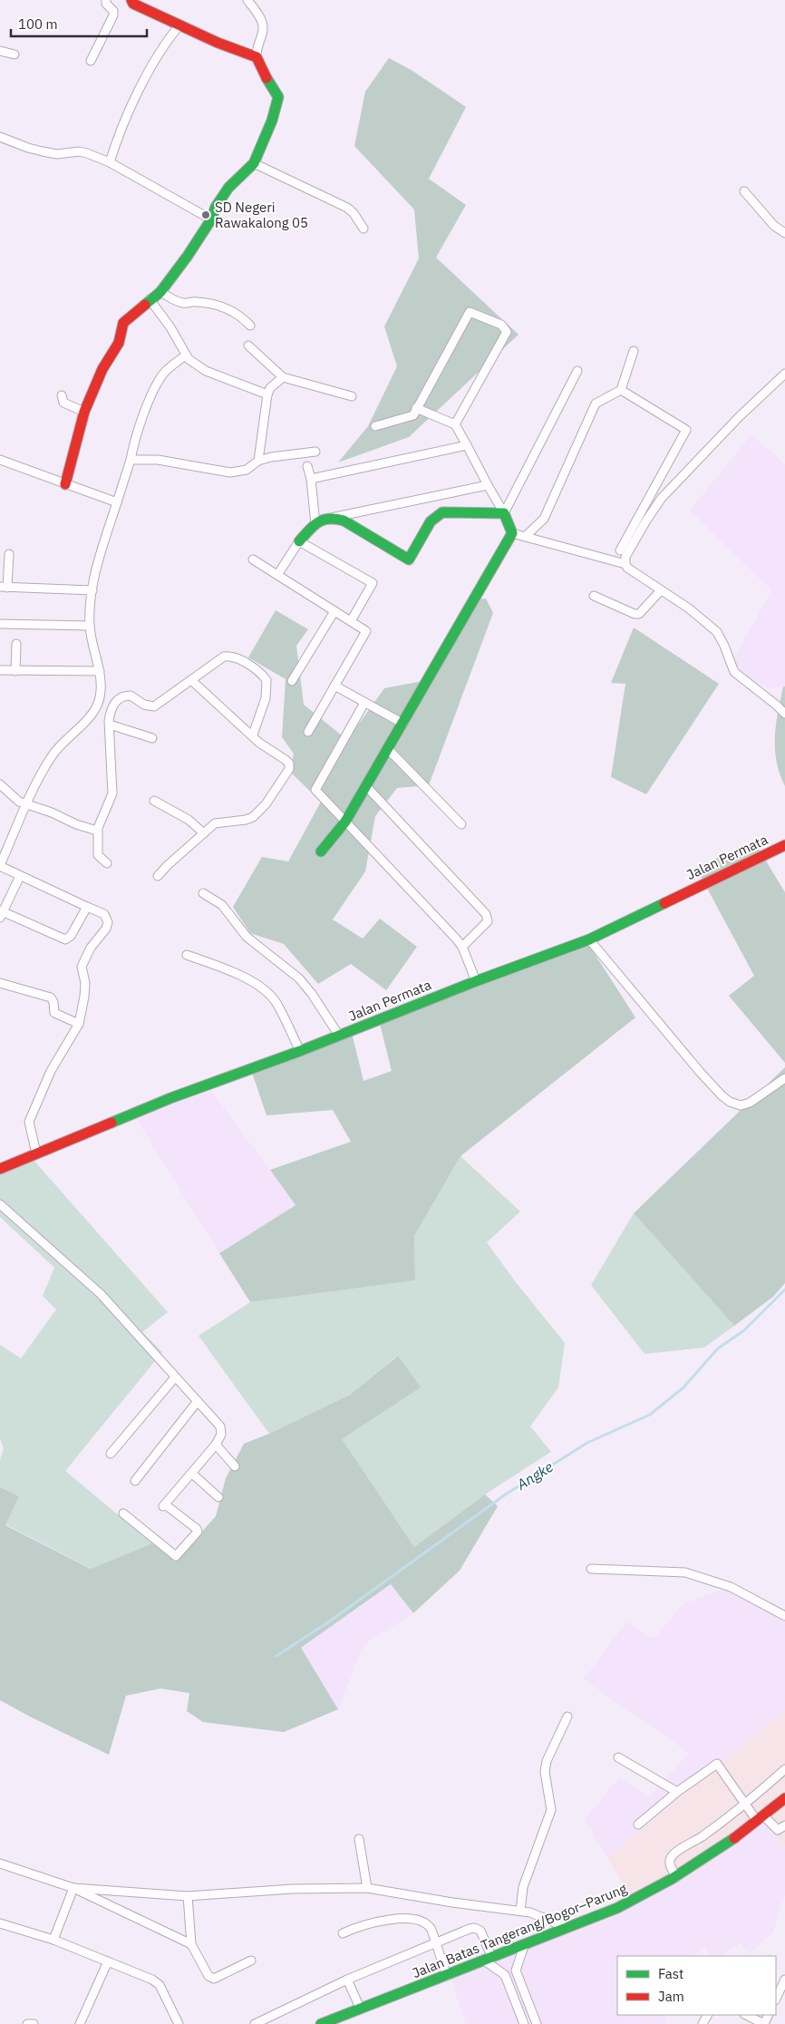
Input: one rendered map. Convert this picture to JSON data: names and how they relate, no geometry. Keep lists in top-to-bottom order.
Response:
{
  "streets": {
    "main road": ["Jalan Permata", "Jalan Batas Tangerang/Bogor–Parung"]
  },
  "water": ["Angke"],
  "places": ["SD Negeri Rawakalong 05"],
  "legend": ["Fast", "Jam"],
  "scale_bar": "100 m"
}
